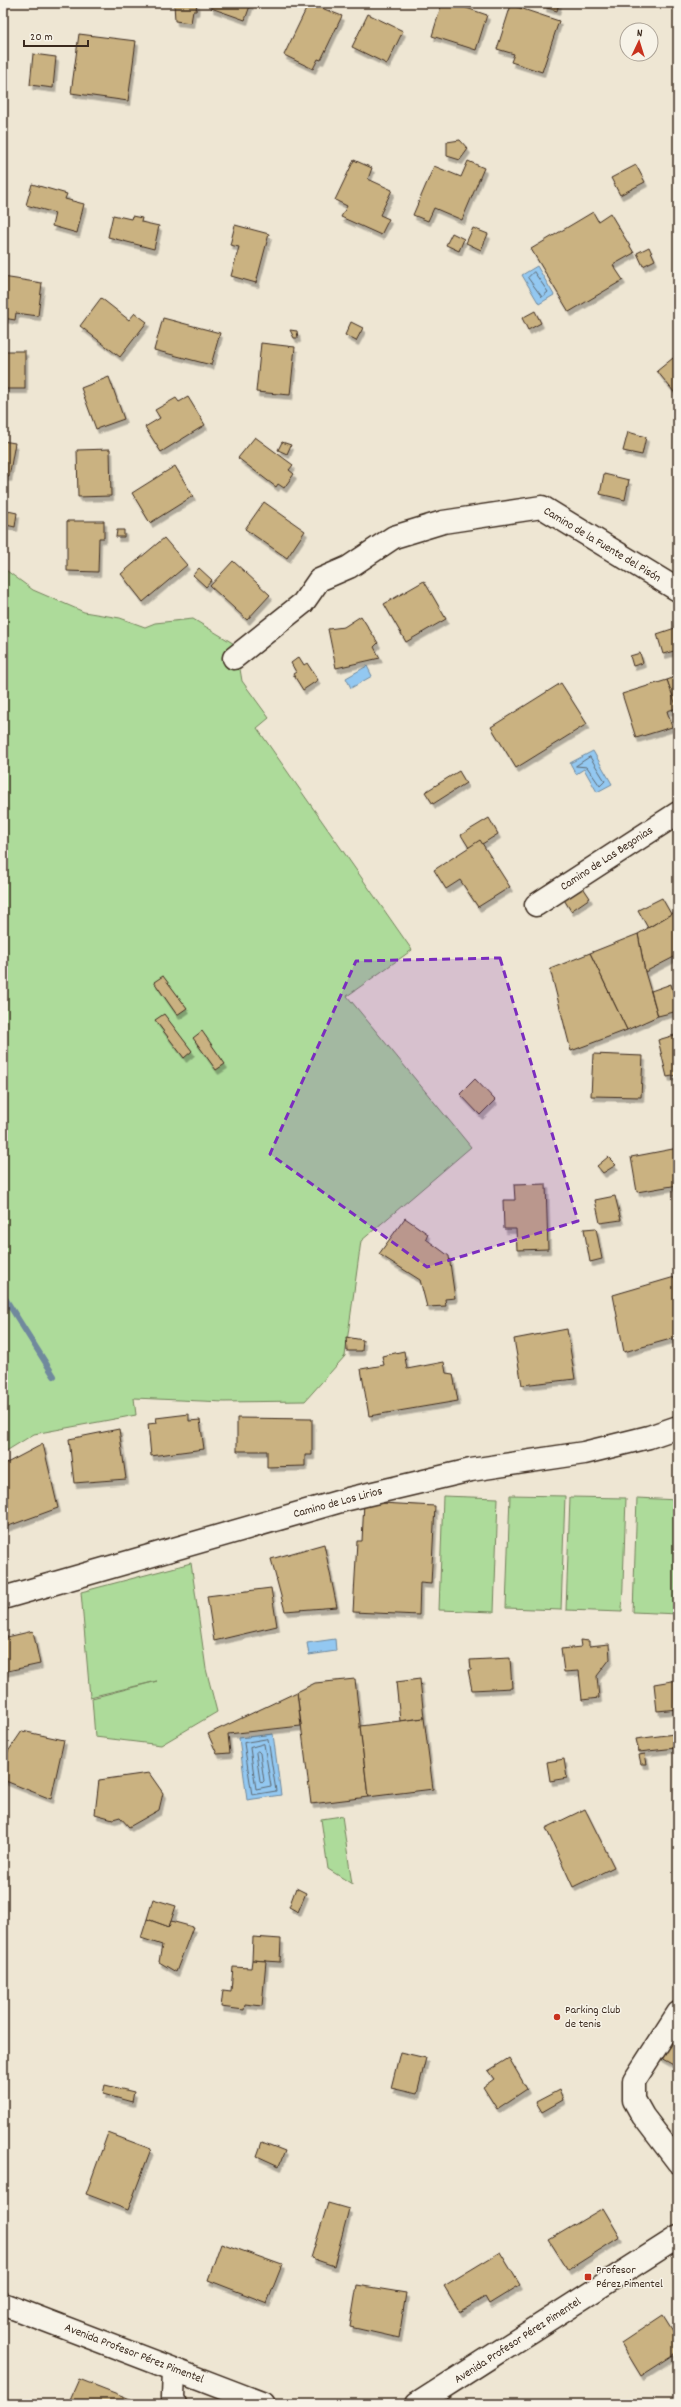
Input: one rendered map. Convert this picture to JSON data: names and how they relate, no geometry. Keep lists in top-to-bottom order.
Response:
{
  "streets": {
    "street": [
      "Camino de la Fuente del Pisón",
      "Camino de Las Begonias",
      "Camino de Los Lirios",
      "Avenida Profesor Pérez Pimentel"
    ]
  },
  "places": {
    "other": ["Parking Club de tenis"],
    "transit": ["Profesor Pérez Pimentel"]
  },
  "scale_bar": "20 m",
  "north": "top"
}
